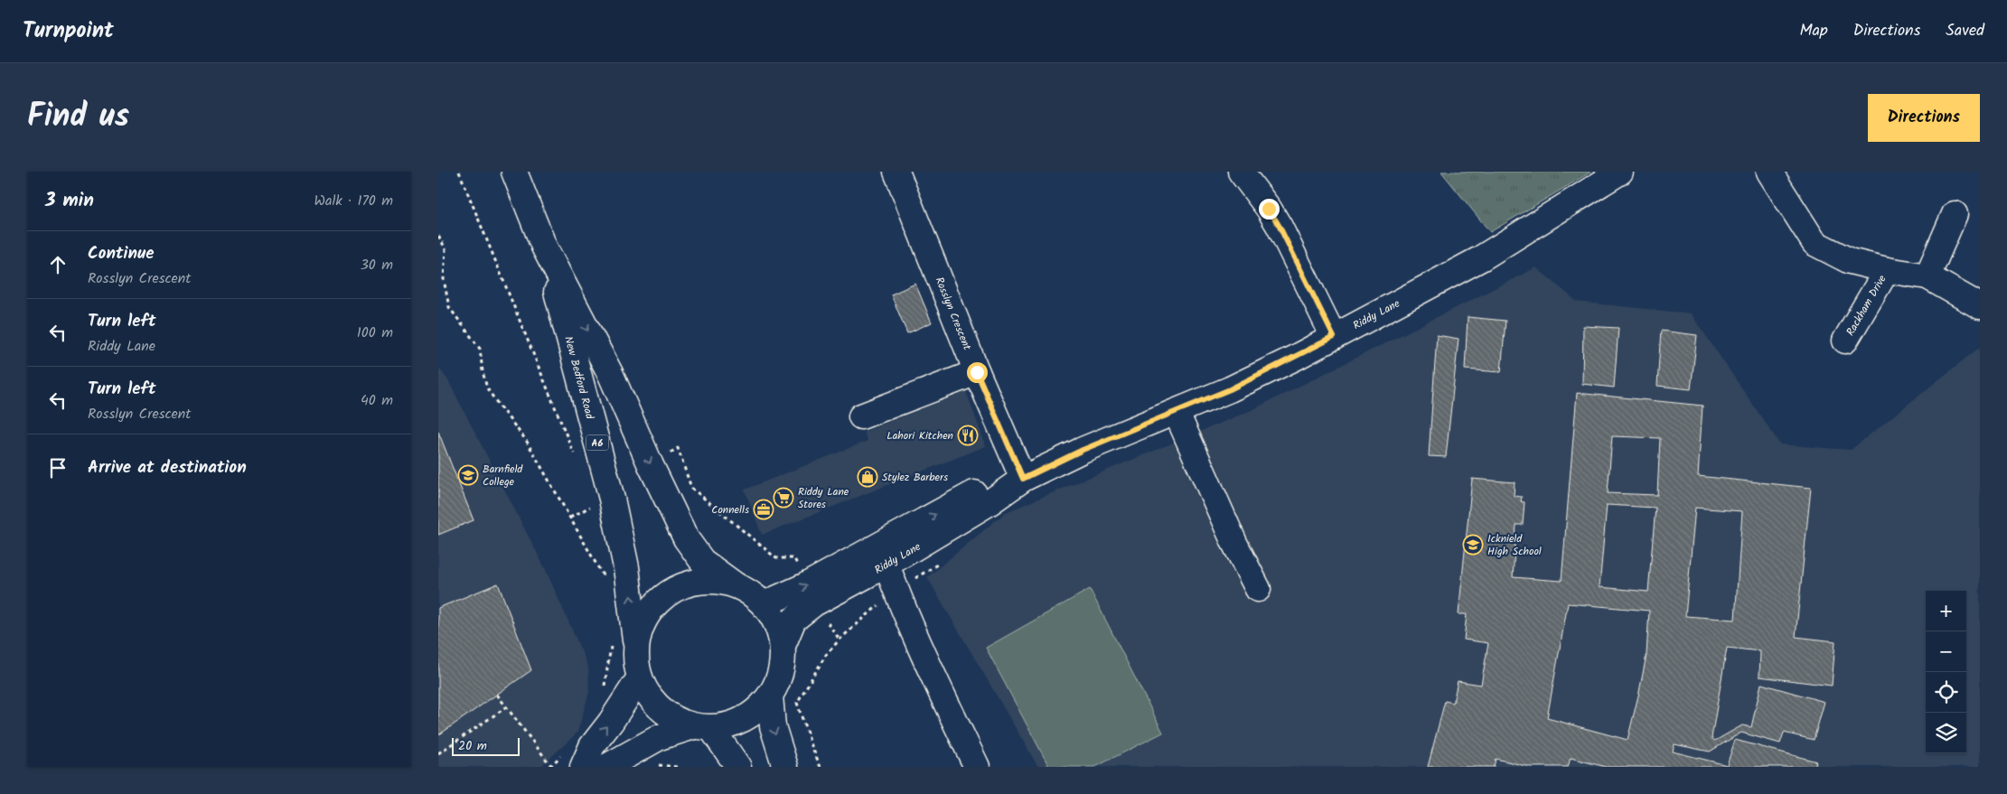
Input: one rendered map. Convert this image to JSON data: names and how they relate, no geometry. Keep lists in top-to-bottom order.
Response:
{
  "streets": {
    "main road": [
      "Rackham Drive",
      "Rosslyn Crescent",
      "Riddy Lane",
      "New Bedford Road",
      "A6"
    ]
  },
  "crossings": [
    ["Rosslyn Crescent", "Riddy Lane"],
    ["Riddy Lane", "New Bedford Road"],
    ["Riddy Lane", "A6"],
    ["New Bedford Road", "A6"]
  ],
  "places": {
    "restaurant": ["Lahori Kitchen"],
    "school or university": ["Barnfield College", "Icknield High School"],
    "shop": ["Stylez Barbers"],
    "supermarket": ["Riddy Lane Stores"],
    "office": ["Connells"]
  },
  "scale_bar": "20 m",
  "page": {
    "header": "Turnpoint",
    "nav": ["Map", "Directions", "Saved"],
    "title": "Find us",
    "buttons": "Directions",
    "heading": ["3 min", "Walk · 170 m"],
    "list": [
      ["Continue", "Rosslyn Crescent", "30 m"],
      ["Turn left", "Riddy Lane", "100 m"],
      ["Turn left", "Rosslyn Crescent", "40 m"],
      "Arrive at destination"
    ],
    "map_buttons": ["+", "−"],
    "scale": "20 m"
  }
}
